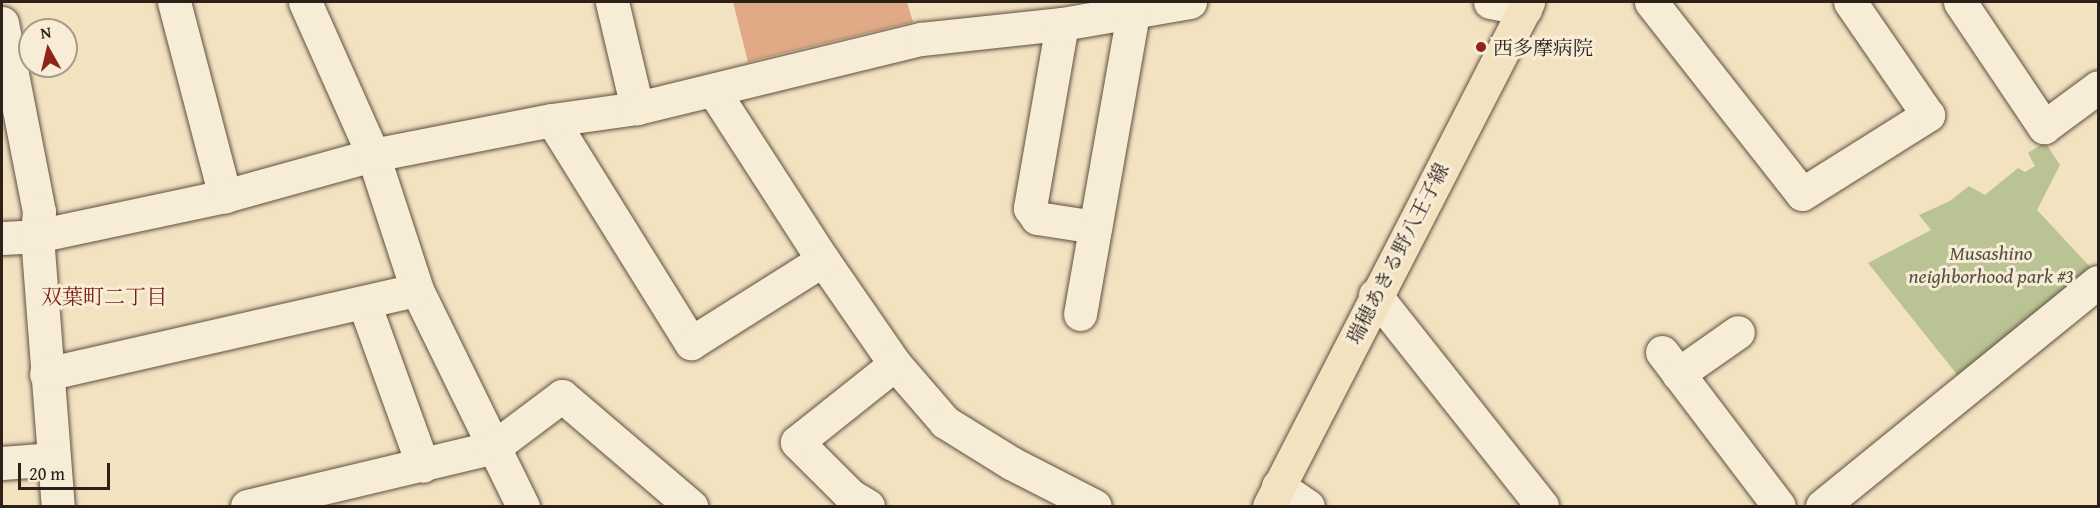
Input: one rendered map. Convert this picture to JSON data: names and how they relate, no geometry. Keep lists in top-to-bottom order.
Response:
{
  "streets": {
    "main road": ["瑞穂あきる野八王子線"]
  },
  "districts": ["双葉町二丁目"],
  "parks": ["Musashino neighborhood park #3"],
  "places": ["西多摩病院"],
  "scale_bar": "20 m",
  "north": "top"
}
